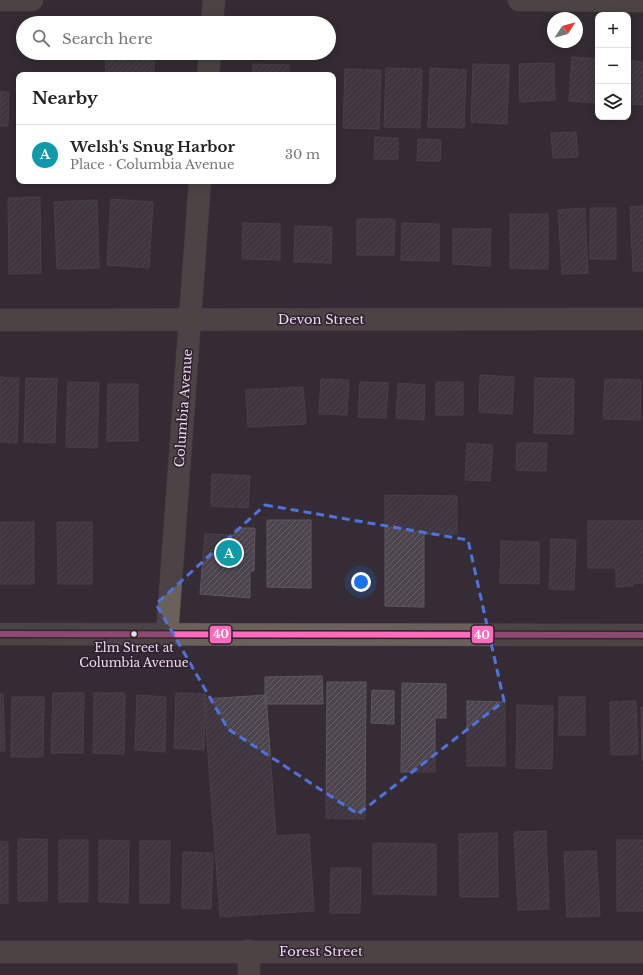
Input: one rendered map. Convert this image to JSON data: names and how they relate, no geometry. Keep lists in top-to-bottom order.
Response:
{
  "streets": {
    "street": ["Devon Street", "Columbia Avenue", "Forest Street"]
  },
  "crossings": [
    ["Devon Street", "Columbia Avenue"]
  ],
  "places": ["Elm Street at Columbia Avenue"],
  "lines": ["transit line 40"],
  "north": "top right",
  "page": {
    "map_buttons": ["+", "−"],
    "search": "Search here",
    "heading": "Nearby",
    "list": [
      {
        "mark": "A",
        "name": "Welsh's Snug Harbor",
        "note": "Place · Columbia Avenue",
        "value": "30 m"
      }
    ],
    "pins": "A"
  }
}
